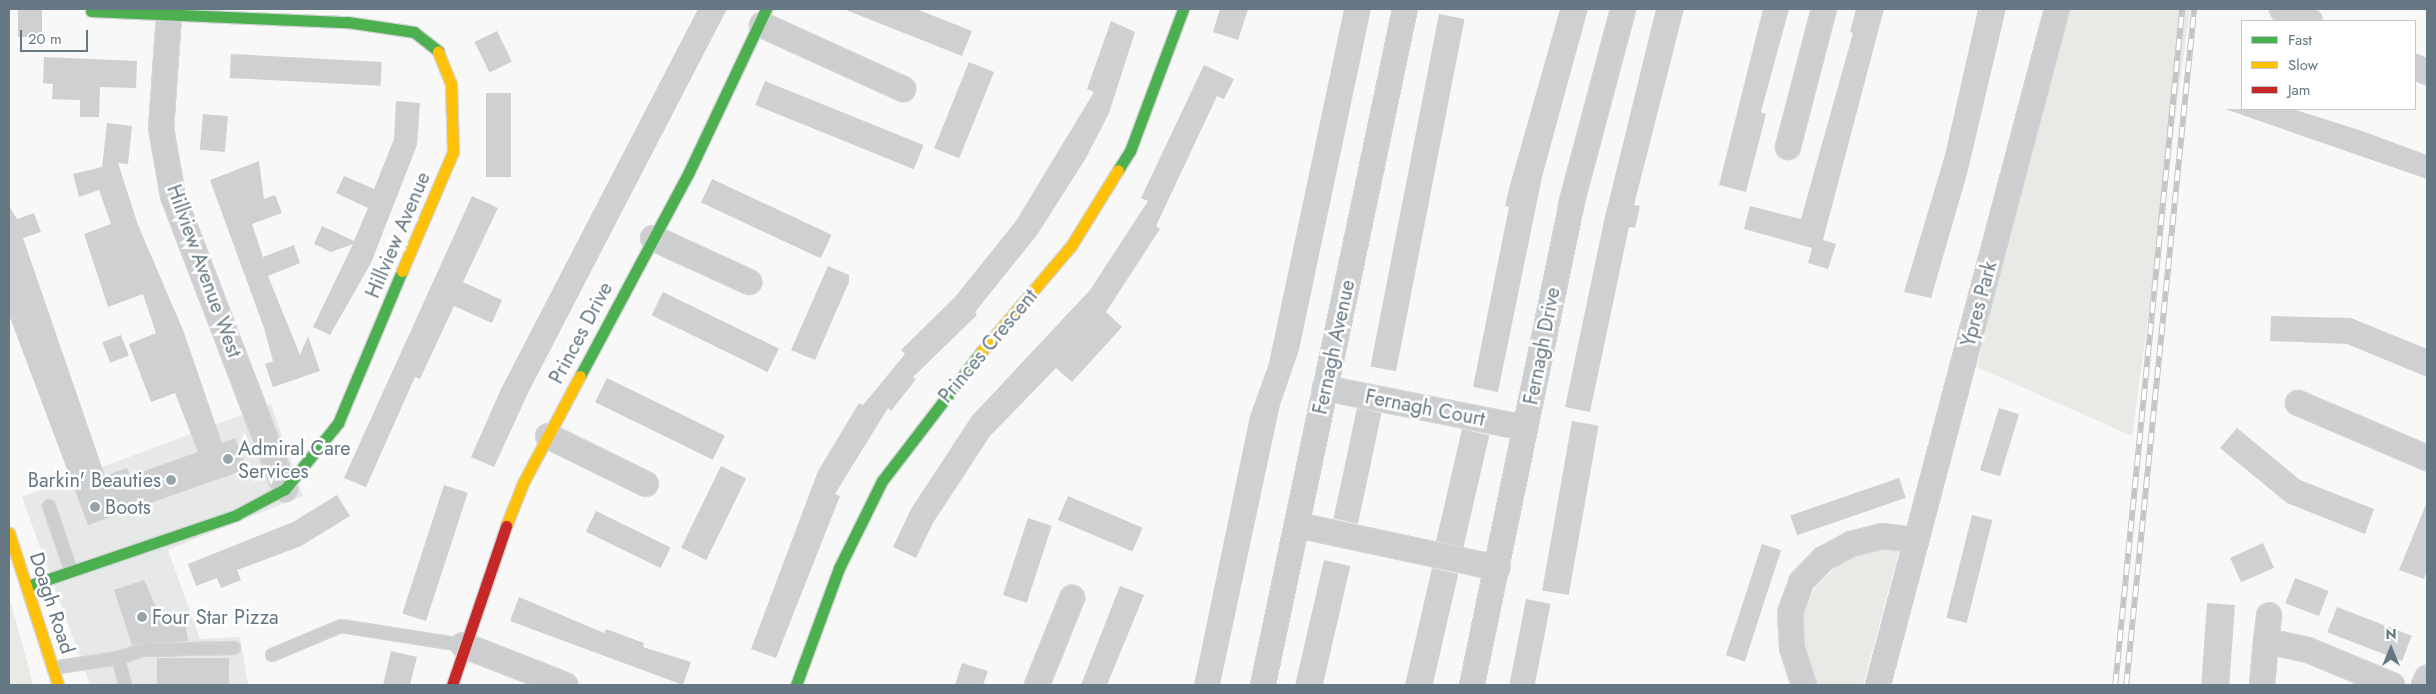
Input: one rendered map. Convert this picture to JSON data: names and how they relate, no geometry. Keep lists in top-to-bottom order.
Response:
{
  "streets": {
    "street": [
      "Hillview Avenue",
      "Hillview Avenue West",
      "Ypres Park",
      "Princes Drive",
      "Princes Crescent",
      "Fernagh Drive",
      "Fernagh Avenue",
      "Fernagh Court",
      "Doagh Road"
    ]
  },
  "crossings": [
    ["Hillview Avenue", "Hillview Avenue West"],
    ["Hillview Avenue", "Doagh Road"],
    ["Fernagh Drive", "Fernagh Court"],
    ["Fernagh Avenue", "Fernagh Court"]
  ],
  "places": [
    "Admiral Care Services",
    "Barkin' Beauties",
    "Boots",
    "Four Star Pizza"
  ],
  "legend": ["Fast", "Slow", "Jam"],
  "scale_bar": "20 m",
  "north": "top"
}
